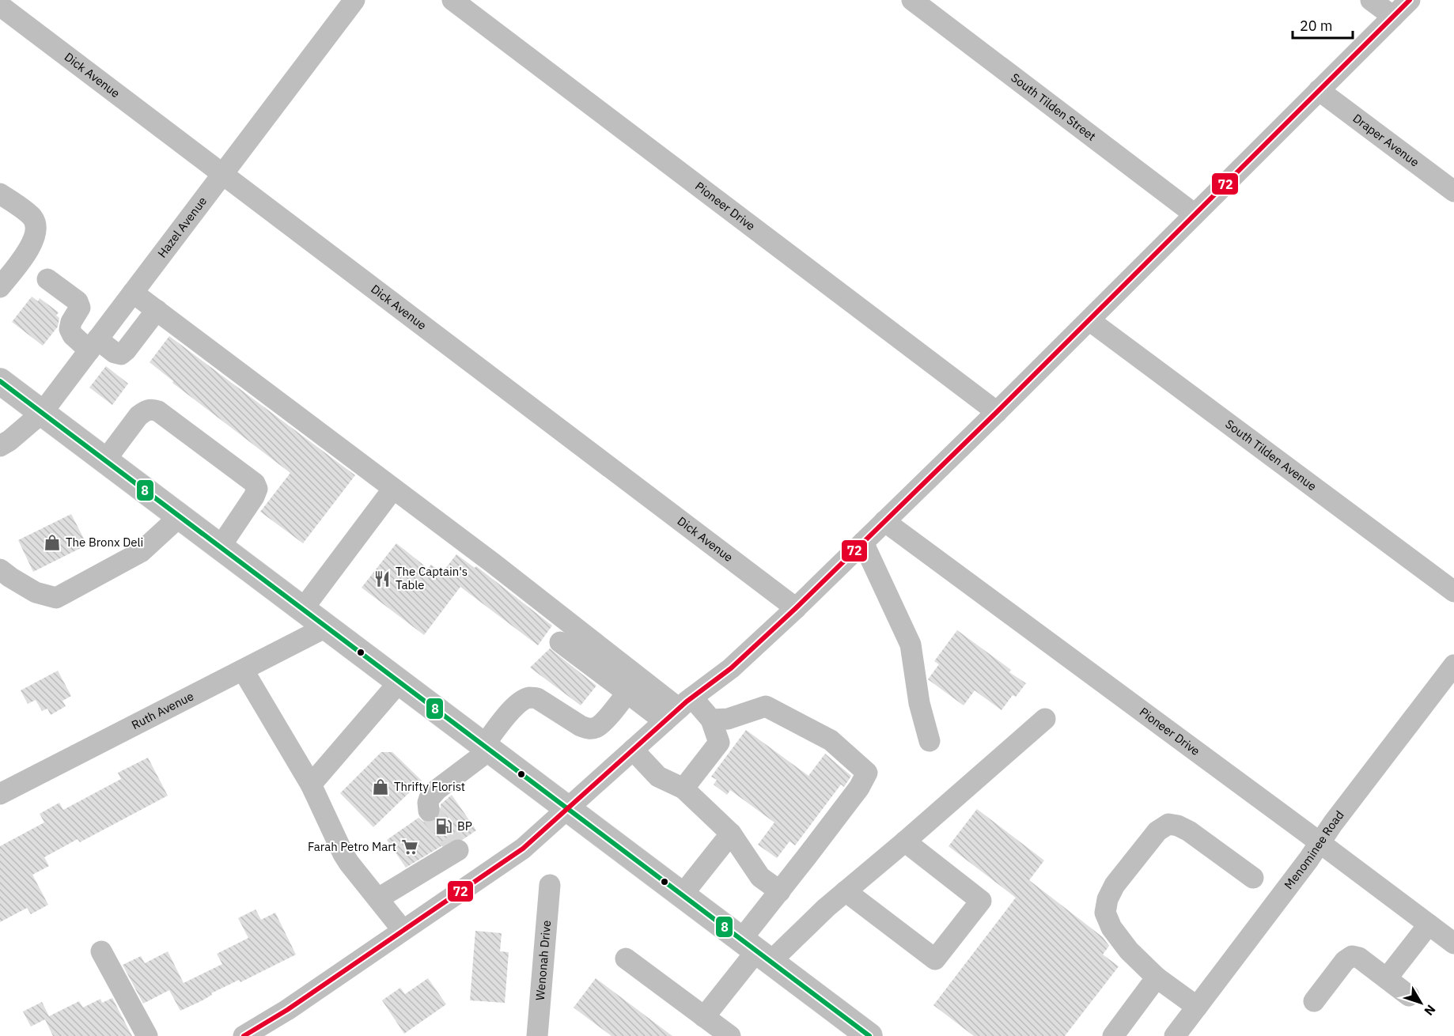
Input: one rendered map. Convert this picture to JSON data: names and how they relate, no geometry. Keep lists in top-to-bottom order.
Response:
{
  "streets": {
    "street": [
      "Dick Avenue",
      "South Tilden Street",
      "Draper Avenue",
      "Pioneer Drive",
      "Hazel Avenue",
      "South Tilden Avenue",
      "Ruth Avenue",
      "Menominee Road",
      "Wenonah Drive"
    ]
  },
  "crossings": [
    ["Dick Avenue", "Hazel Avenue"],
    ["Pioneer Drive", "Menominee Road"]
  ],
  "places": {
    "shop": ["The Bronx Deli", "Thrifty Florist"],
    "restaurant": ["The Captain's Table"],
    "fuel station": ["BP"],
    "supermarket": ["Farah Petro Mart"]
  },
  "lines": ["transit line 72", "transit line 8"],
  "scale_bar": "20 m",
  "north": "bottom right"
}
